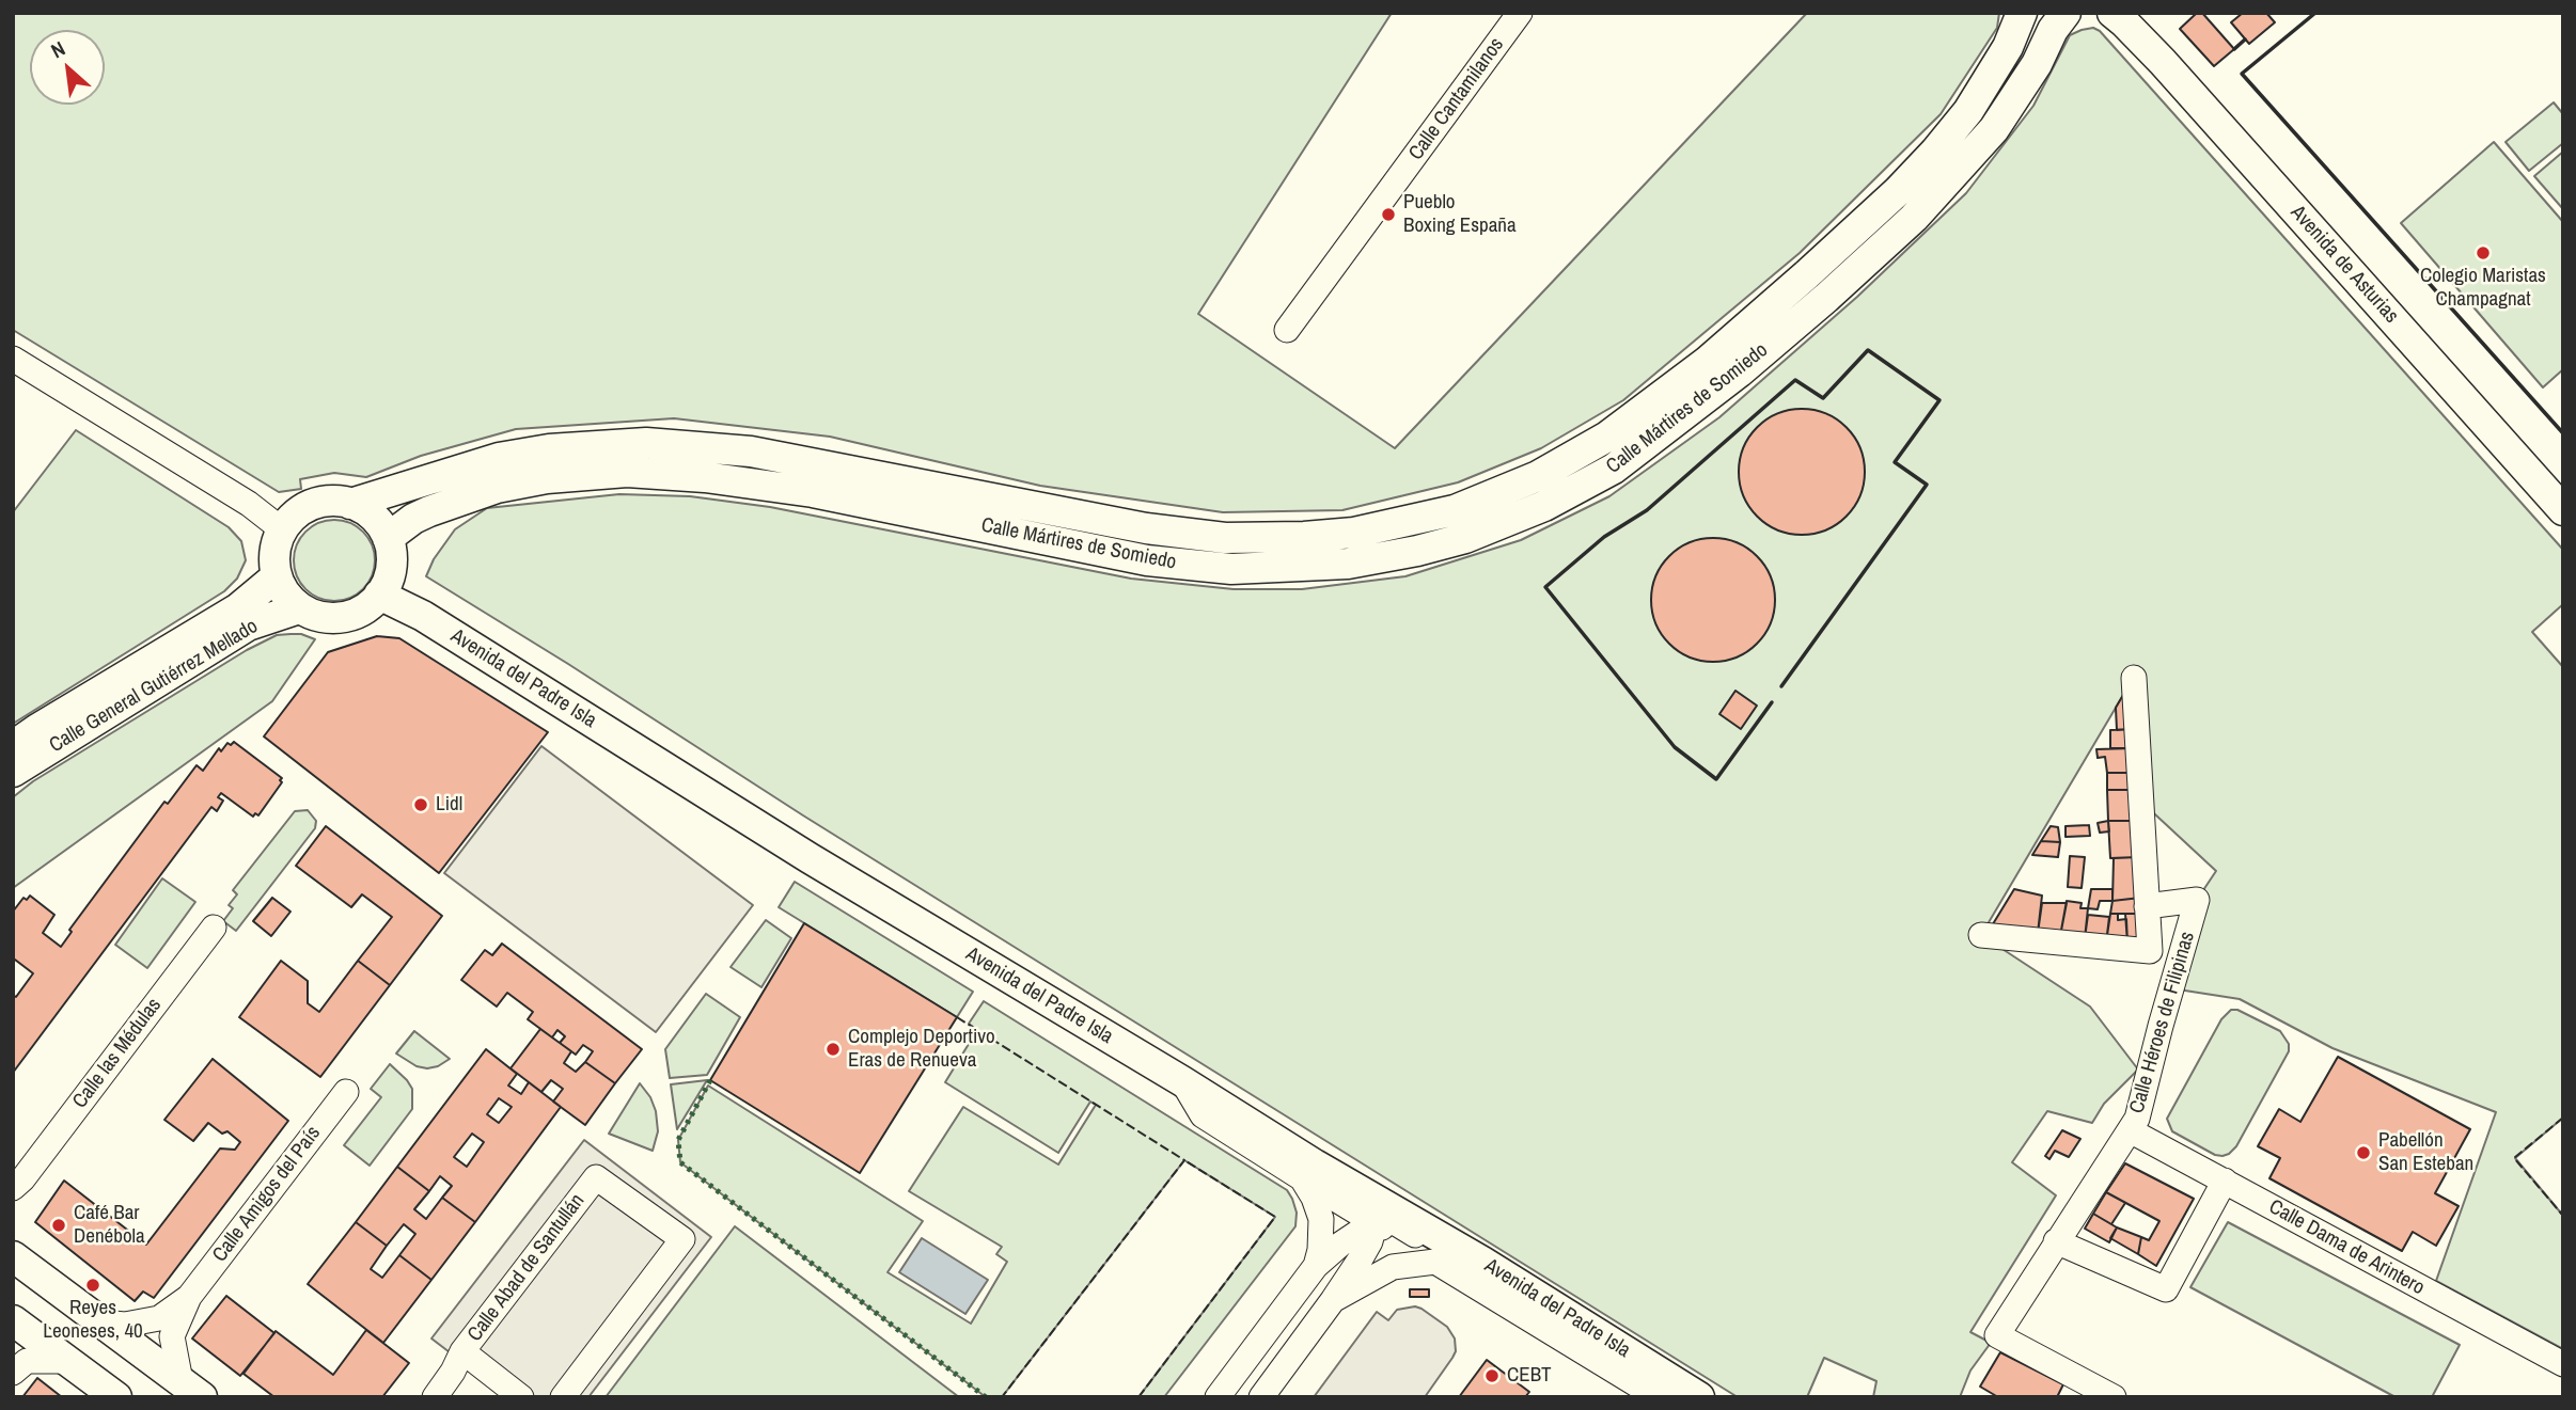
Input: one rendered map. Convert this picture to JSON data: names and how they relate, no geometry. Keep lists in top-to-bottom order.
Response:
{
  "streets": {
    "main road": [
      "Avenida de Asturias",
      "Calle Mártires de Somiedo",
      "Avenida del Padre Isla",
      "Calle General Gutiérrez Mellado"
    ],
    "street": [
      "Calle Cantamilanos",
      "Calle Héroes de Filipinas",
      "Calle las Médulas",
      "Calle Amigos del País",
      "Calle Dama de Arintero",
      "Calle Abad de Santullán"
    ]
  },
  "crossings": [
    ["Calle Mártires de Somiedo", "Avenida del Padre Isla"],
    ["Calle Mártires de Somiedo", "Calle General Gutiérrez Mellado"],
    ["Avenida del Padre Isla", "Calle General Gutiérrez Mellado"],
    ["Calle Héroes de Filipinas", "Calle Dama de Arintero"]
  ],
  "places": [
    "Pueblo Boxing España",
    "Colegio Maristas Champagnat",
    "Lidl",
    "Complejo Deportivo Eras de Renueva",
    "Pabellón San Esteban",
    "Café Bar Denébola",
    "Reyes Leoneses, 40",
    "CEBT"
  ],
  "north": "top left"
}
